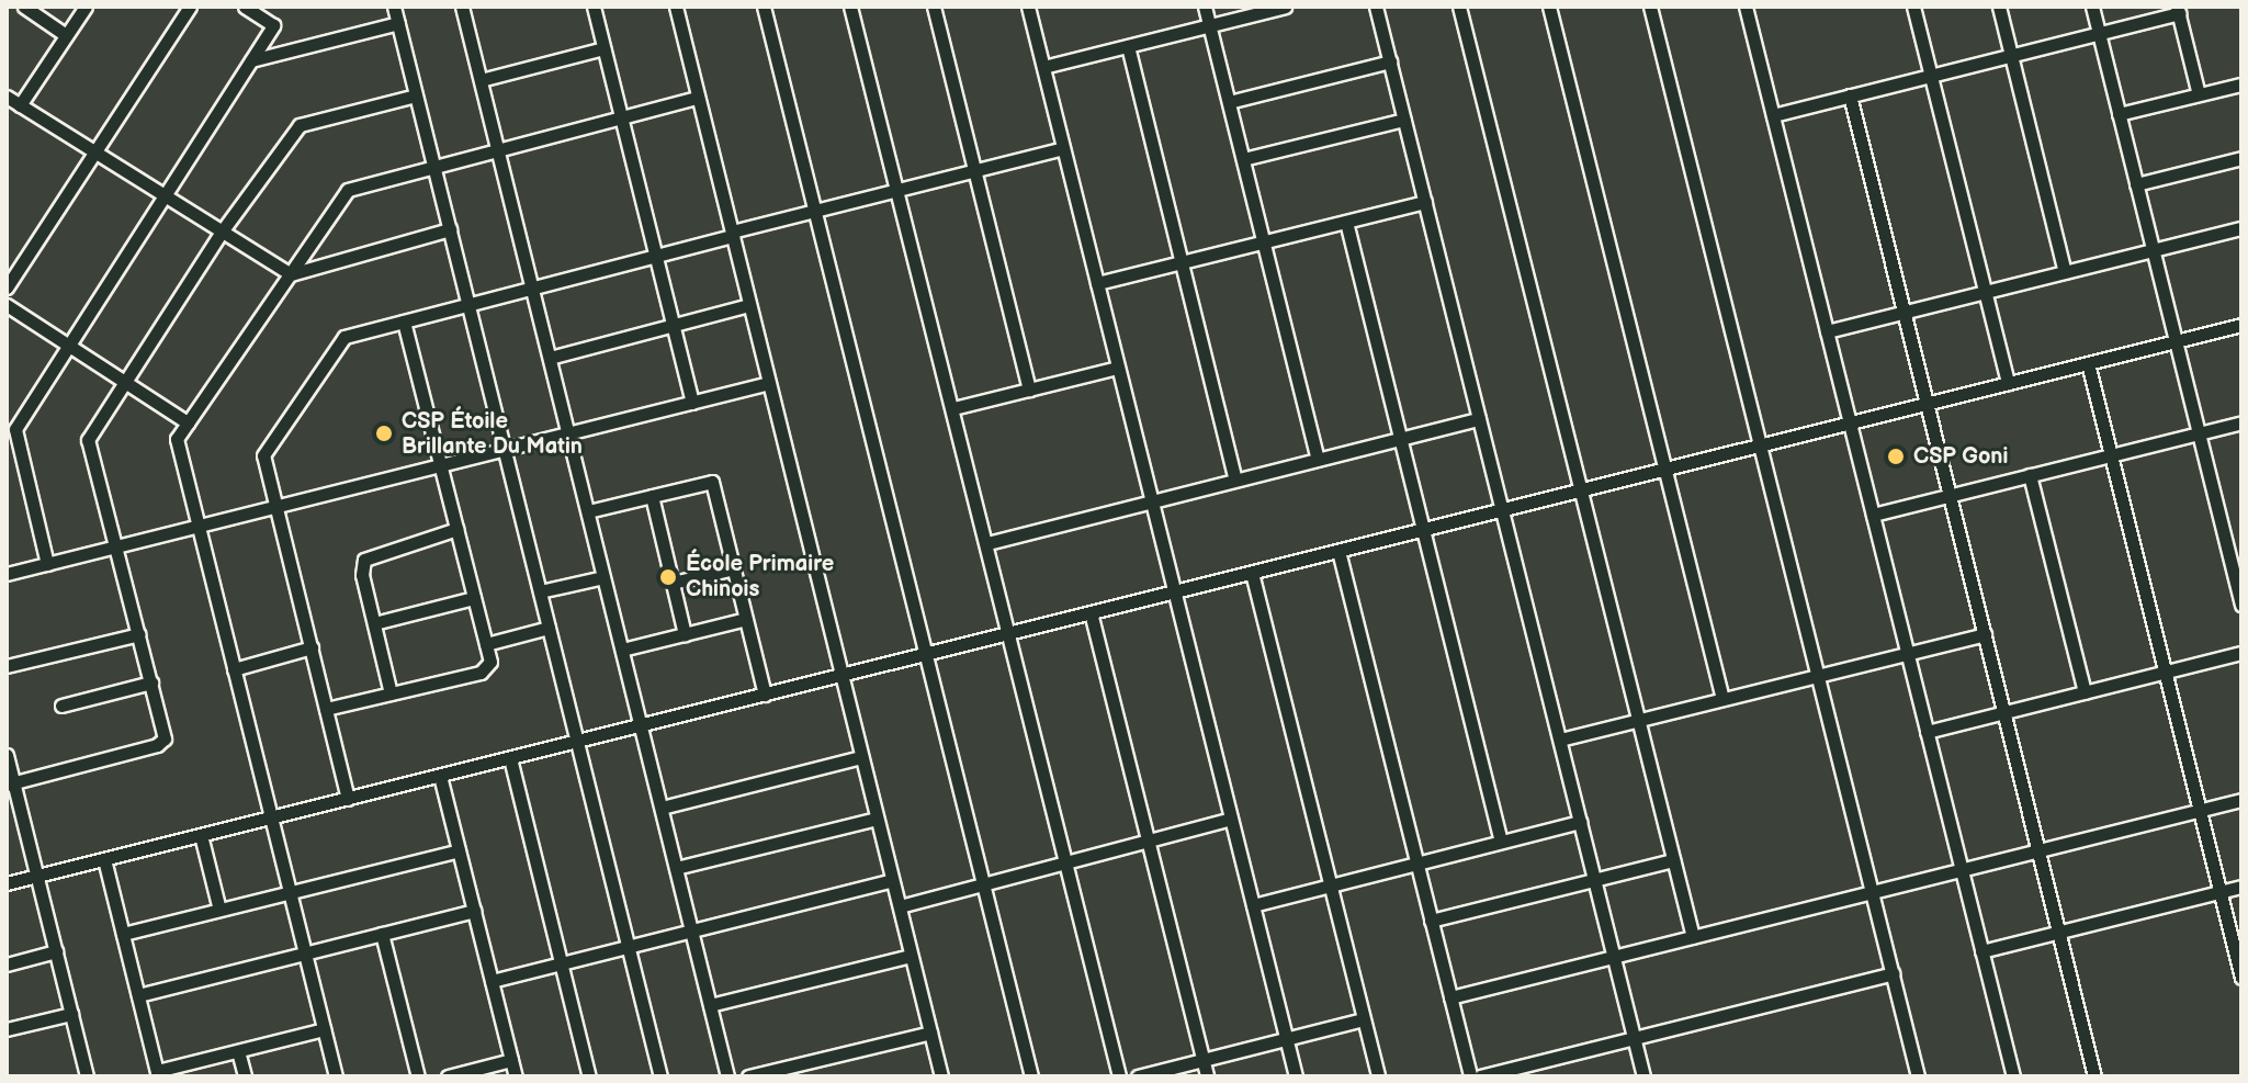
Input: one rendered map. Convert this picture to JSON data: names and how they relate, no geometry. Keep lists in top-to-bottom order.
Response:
{
  "places": ["CSP Étoile Brillante Du Matin", "CSP Goni", "École Primaire Chinois"]
}
